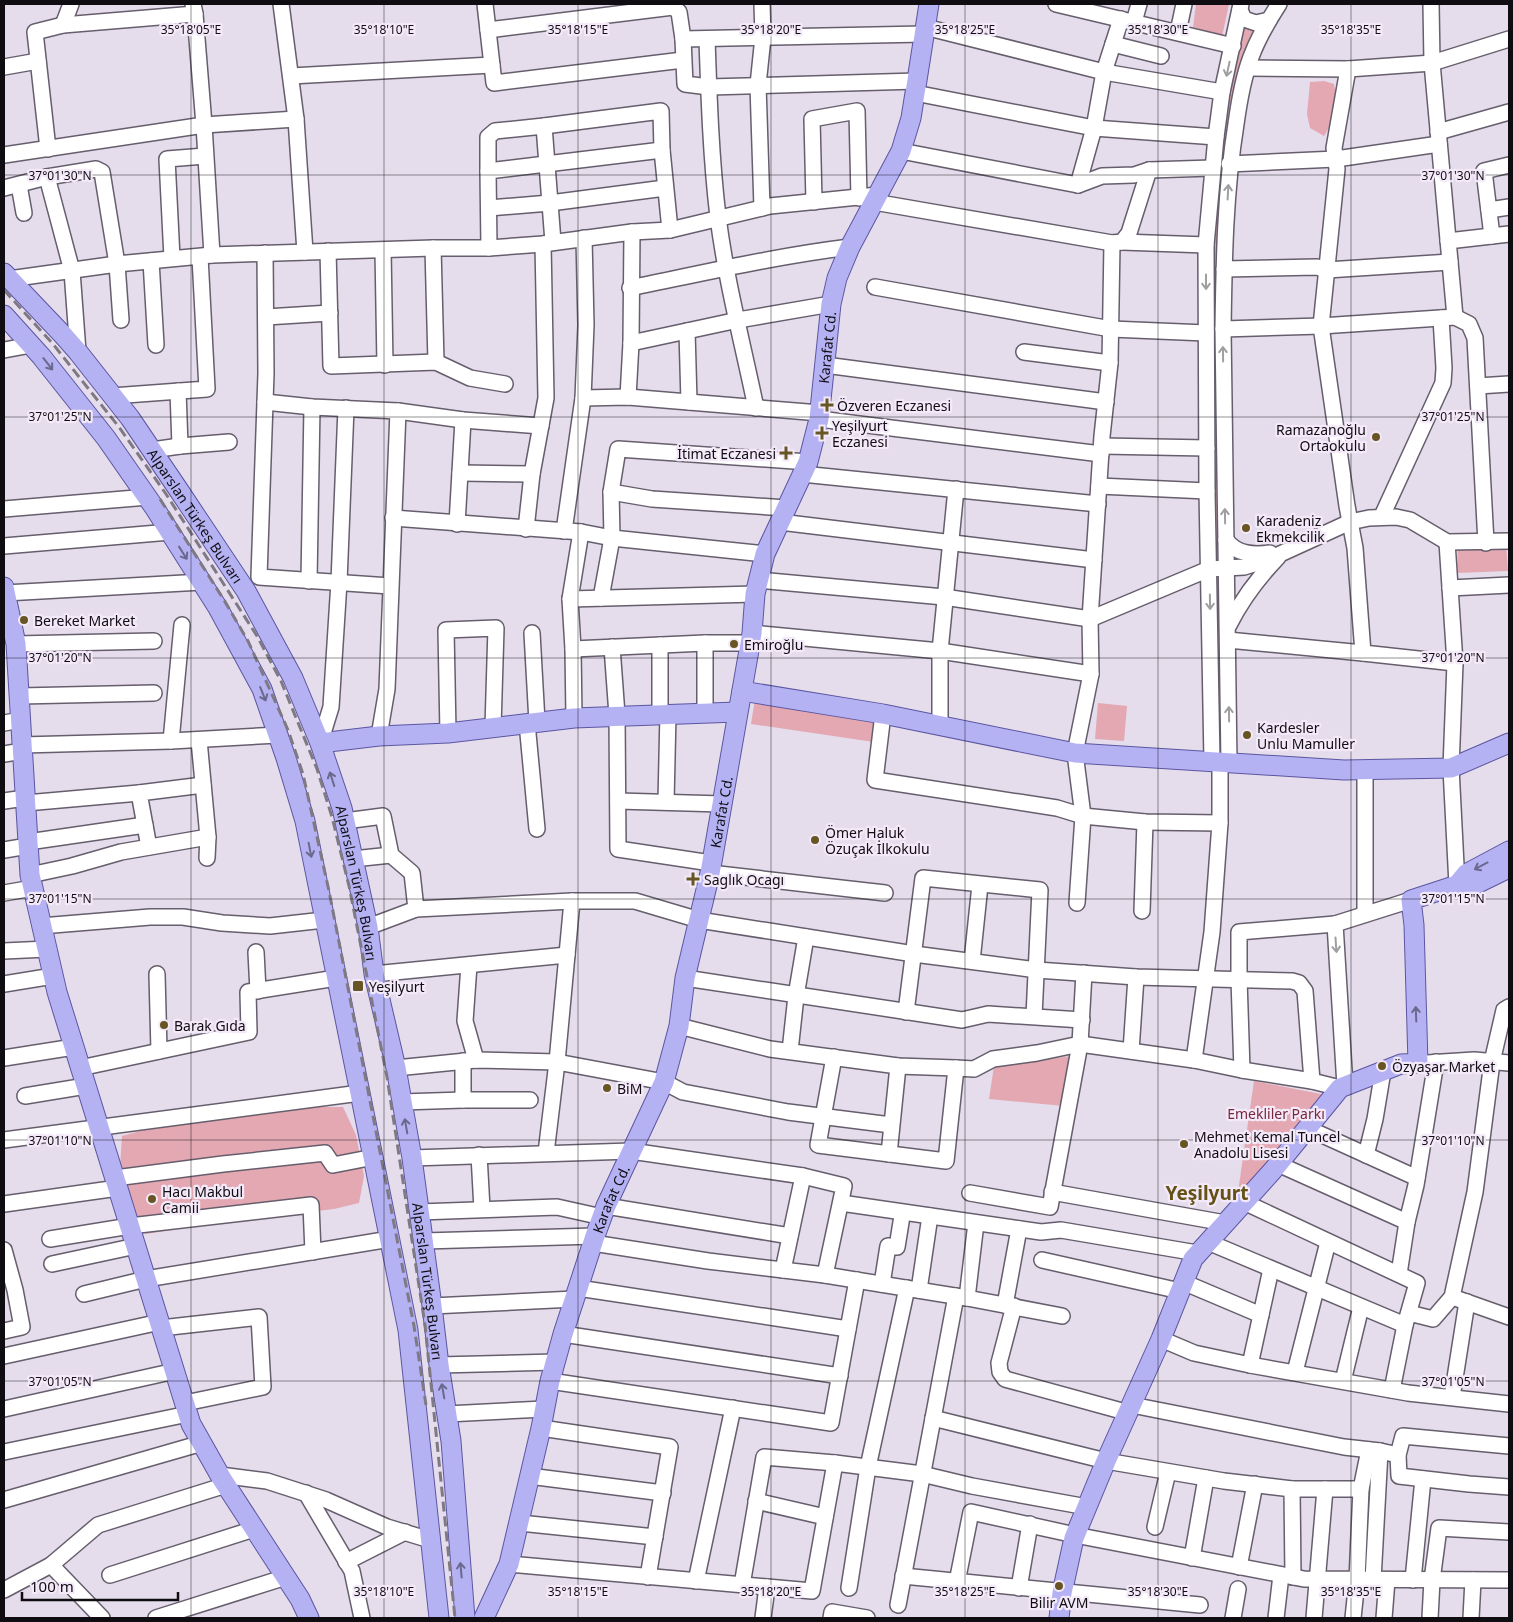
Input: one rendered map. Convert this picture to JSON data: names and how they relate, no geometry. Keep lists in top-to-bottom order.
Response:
{
  "streets": {
    "main road": ["Karafat Cd.", "Alparslan Türkeş Bulvarı"]
  },
  "districts": ["Yeşilyurt"],
  "parks": ["Emekliler Parkı"],
  "places": {
    "health": [
      "Özveren Eczanesi",
      "Yeşilyurt Eczanesi",
      "İtimat Eczanesi",
      "Saglık Ocagı"
    ],
    "other": [
      "Ramazanoğlu Ortaokulu",
      "Karadeniz Ekmekcilik",
      "Bereket Market",
      "Emiroğlu",
      "Kardesler Unlu Mamuller",
      "Ömer Haluk Özuçak İlkokulu",
      "Barak Gıda",
      "Özyaşar Market",
      "BiM",
      "Mehmet Kemal Tuncel Anadolu Lisesi",
      "Hacı Makbul Camii",
      "Bilir AVM"
    ],
    "transit": ["Yeşilyurt"]
  },
  "scale_bar": "100 m",
  "coordinates": [
    "35°18'05\"E",
    "35°18'10\"E",
    "35°18'15\"E",
    "35°18'20\"E",
    "35°18'25\"E",
    "35°18'30\"E",
    "35°18'35\"E",
    "37°01'30\"N",
    "37°01'25\"N",
    "37°01'20\"N",
    "37°01'15\"N",
    "37°01'10\"N",
    "37°01'05\"N"
  ]
}
